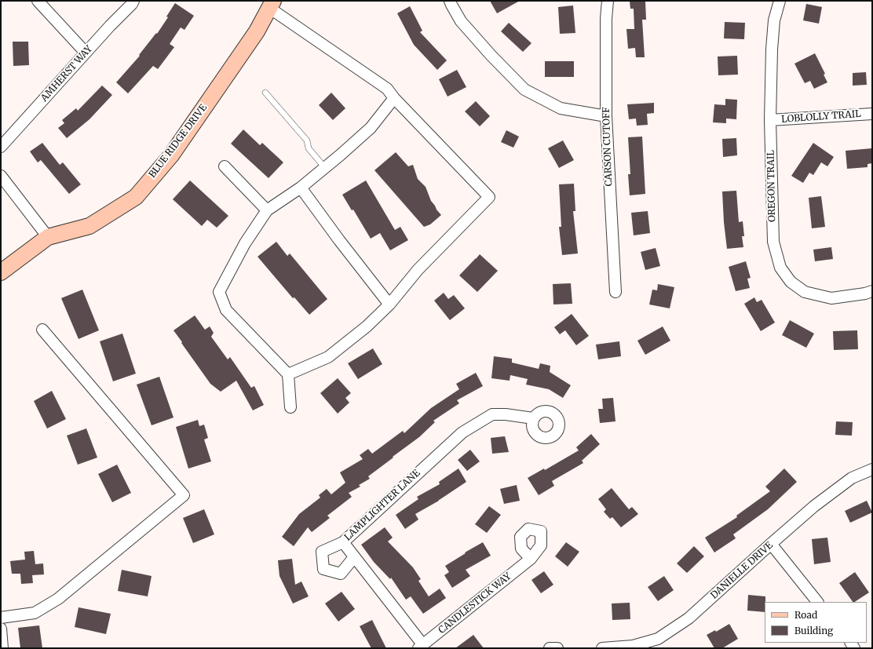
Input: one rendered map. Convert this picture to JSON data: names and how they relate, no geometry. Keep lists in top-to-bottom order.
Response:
{
  "streets": {
    "street": [
      "AMHERST WAY",
      "LOBLOLLY TRAIL",
      "BLUE RIDGE DRIVE",
      "CARSON CUTOFF",
      "OREGON TRAIL",
      "LAMPLIGHTER LANE",
      "DANIELLE DRIVE",
      "CANDLESTICK WAY"
    ]
  },
  "crossings": [
    ["LOBLOLLY TRAIL", "OREGON TRAIL"],
    ["LAMPLIGHTER LANE", "CANDLESTICK WAY"]
  ],
  "legend": ["Road", "Building"]
}
